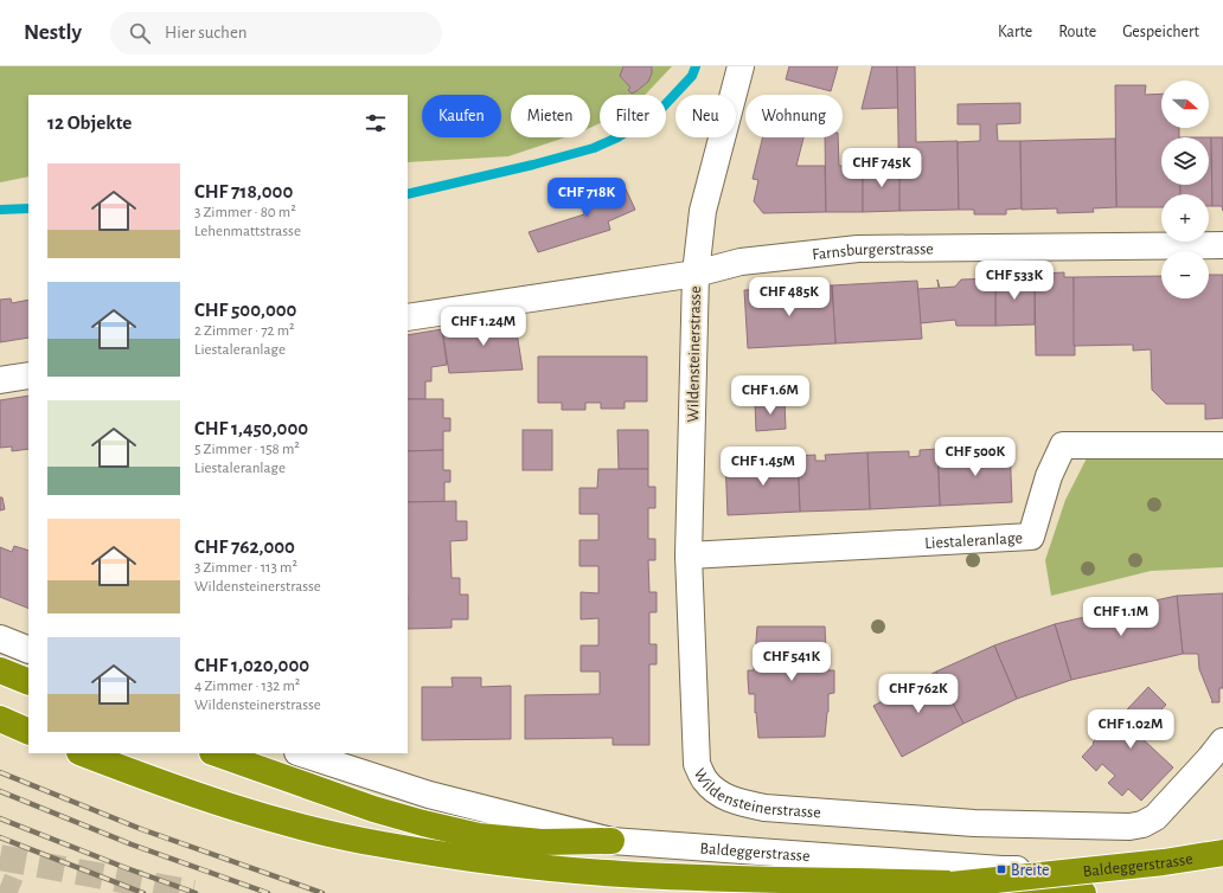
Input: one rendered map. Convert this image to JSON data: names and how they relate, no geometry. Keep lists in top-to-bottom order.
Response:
{
  "streets": {
    "street": [
      "Farnsburgerstrasse",
      "Wildensteinerstrasse",
      "Liestaleranlage",
      "Baldeggerstrasse"
    ]
  },
  "crossings": [
    ["Farnsburgerstrasse", "Wildensteinerstrasse"],
    ["Wildensteinerstrasse", "Liestaleranlage"]
  ],
  "places": {
    "transit": ["Breite"]
  },
  "north": "right",
  "page": {
    "header": "Nestly",
    "search": "Hier suchen",
    "nav": ["Karte", "Route", "Gespeichert"],
    "map_buttons": ["+", "−"],
    "chip": [
      "Kaufen",
      "Mieten",
      "Filter",
      "Neu",
      "Wohnung"
    ],
    "heading": "12 Objekte",
    "price": [
      "CHF 745K",
      "CHF 718K",
      "CHF 533K",
      "CHF 485K",
      "CHF 1.24M",
      "CHF 1.6M",
      "CHF 500K",
      "CHF 1.45M",
      "CHF 1.1M",
      "CHF 541K",
      "CHF 762K",
      "CHF 1.02M"
    ],
    "list": [
      {
        "name": "CHF 718,000",
        "note": "3 Zimmer · 80 m² · Lehenmattstrasse"
      },
      {
        "name": "CHF 500,000",
        "note": "2 Zimmer · 72 m² · Liestaleranlage"
      },
      {
        "name": "CHF 1,450,000",
        "note": "5 Zimmer · 158 m² · Liestaleranlage"
      },
      {
        "name": "CHF 762,000",
        "note": "3 Zimmer · 113 m² · Wildensteinerstrasse"
      },
      {
        "name": "CHF 1,020,000",
        "note": "4 Zimmer · 132 m² · Wildensteinerstrasse"
      }
    ]
  }
}
